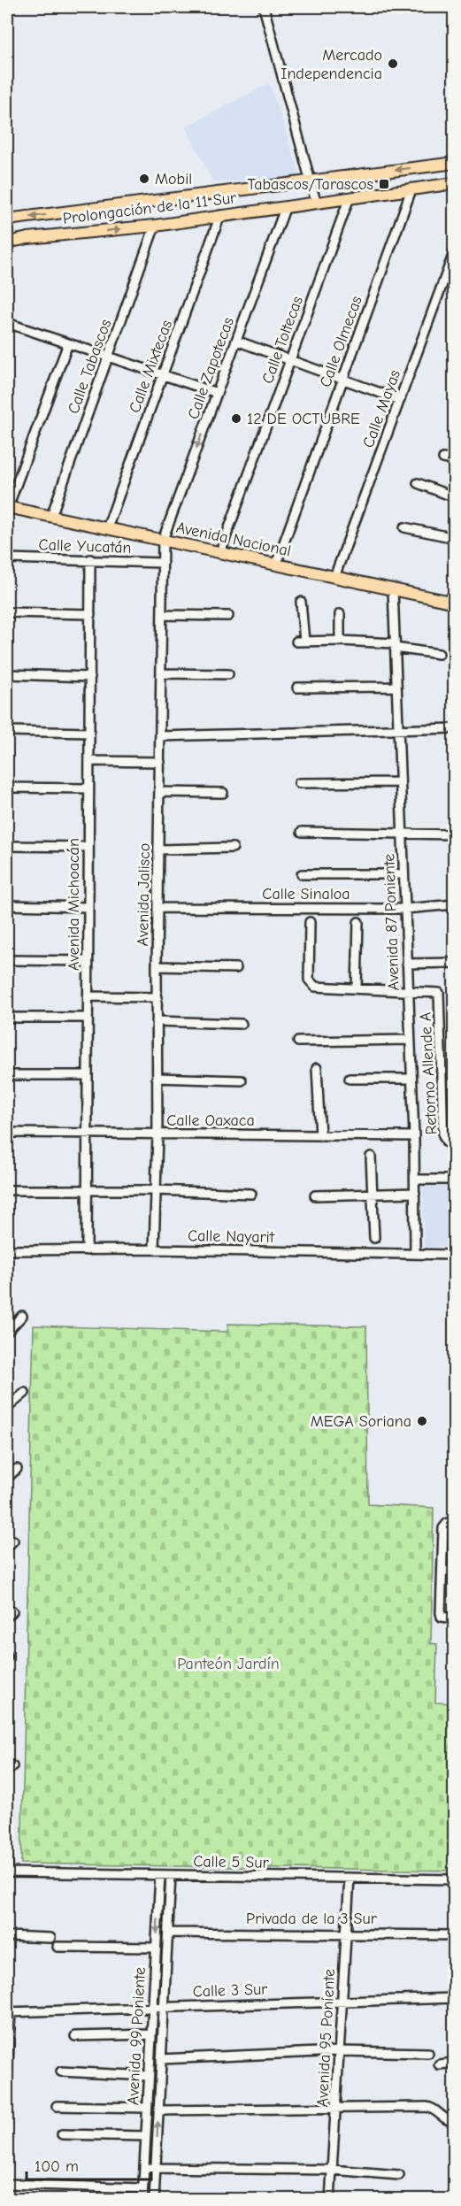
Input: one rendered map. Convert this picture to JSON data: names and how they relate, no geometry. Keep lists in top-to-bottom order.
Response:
{
  "streets": {
    "main road": ["Prolongación de la 11 Sur", "Avenida Nacional"],
    "street": [
      "Calle Toltecas",
      "Calle Olmecas",
      "Calle Tabascos",
      "Calle Mixtecas",
      "Calle Zapotecas",
      "Calle Mayas",
      "Calle Yucatán",
      "Calle Sinaloa",
      "Avenida Jalisco",
      "Avenida Michoacán",
      "Avenida 87 Poniente",
      "Retorno Allende A",
      "Calle Oaxaca",
      "Calle Nayarit",
      "Calle 5 Sur",
      "Privada de la 3 Sur",
      "Calle 3 Sur",
      "Avenida 99 Poniente",
      "Avenida 95 Poniente"
    ]
  },
  "crossings": [
    ["Prolongación de la 11 Sur", "Calle Toltecas"],
    ["Prolongación de la 11 Sur", "Calle Olmecas"],
    ["Prolongación de la 11 Sur", "Calle Tabascos"],
    ["Prolongación de la 11 Sur", "Calle Mixtecas"],
    ["Prolongación de la 11 Sur", "Calle Zapotecas"],
    ["Calle Toltecas", "Avenida Nacional"],
    ["Calle Olmecas", "Avenida Nacional"],
    ["Calle Tabascos", "Avenida Nacional"],
    ["Calle Mixtecas", "Avenida Nacional"],
    ["Calle Zapotecas", "Avenida Nacional"],
    ["Calle Zapotecas", "Avenida Jalisco"],
    ["Calle Mayas", "Avenida Nacional"],
    ["Avenida Nacional", "Avenida Jalisco"],
    ["Avenida Nacional", "Avenida 87 Poniente"],
    ["Calle Yucatán", "Avenida Jalisco"],
    ["Calle Yucatán", "Avenida Michoacán"],
    ["Calle Sinaloa", "Avenida Jalisco"],
    ["Calle Sinaloa", "Avenida 87 Poniente"],
    ["Avenida Jalisco", "Calle Oaxaca"],
    ["Avenida Jalisco", "Calle Nayarit"],
    ["Avenida Michoacán", "Calle Oaxaca"],
    ["Avenida Michoacán", "Calle Nayarit"],
    ["Avenida 87 Poniente", "Retorno Allende A"],
    ["Avenida 87 Poniente", "Calle Oaxaca"],
    ["Avenida 87 Poniente", "Calle Nayarit"],
    ["Calle 5 Sur", "Avenida 99 Poniente"],
    ["Calle 5 Sur", "Avenida 95 Poniente"],
    ["Privada de la 3 Sur", "Avenida 99 Poniente"],
    ["Privada de la 3 Sur", "Avenida 95 Poniente"],
    ["Calle 3 Sur", "Avenida 99 Poniente"],
    ["Calle 3 Sur", "Avenida 95 Poniente"]
  ],
  "one_way": ["Calle Zapotecas"],
  "parks": ["Panteón Jardín"],
  "places": {
    "other": [
      "Mercado Independencia",
      "Mobil",
      "12 DE OCTUBRE",
      "MEGA Soriana"
    ],
    "transit": ["Tabascos/Tarascos"]
  },
  "scale_bar": "100 m"
}
